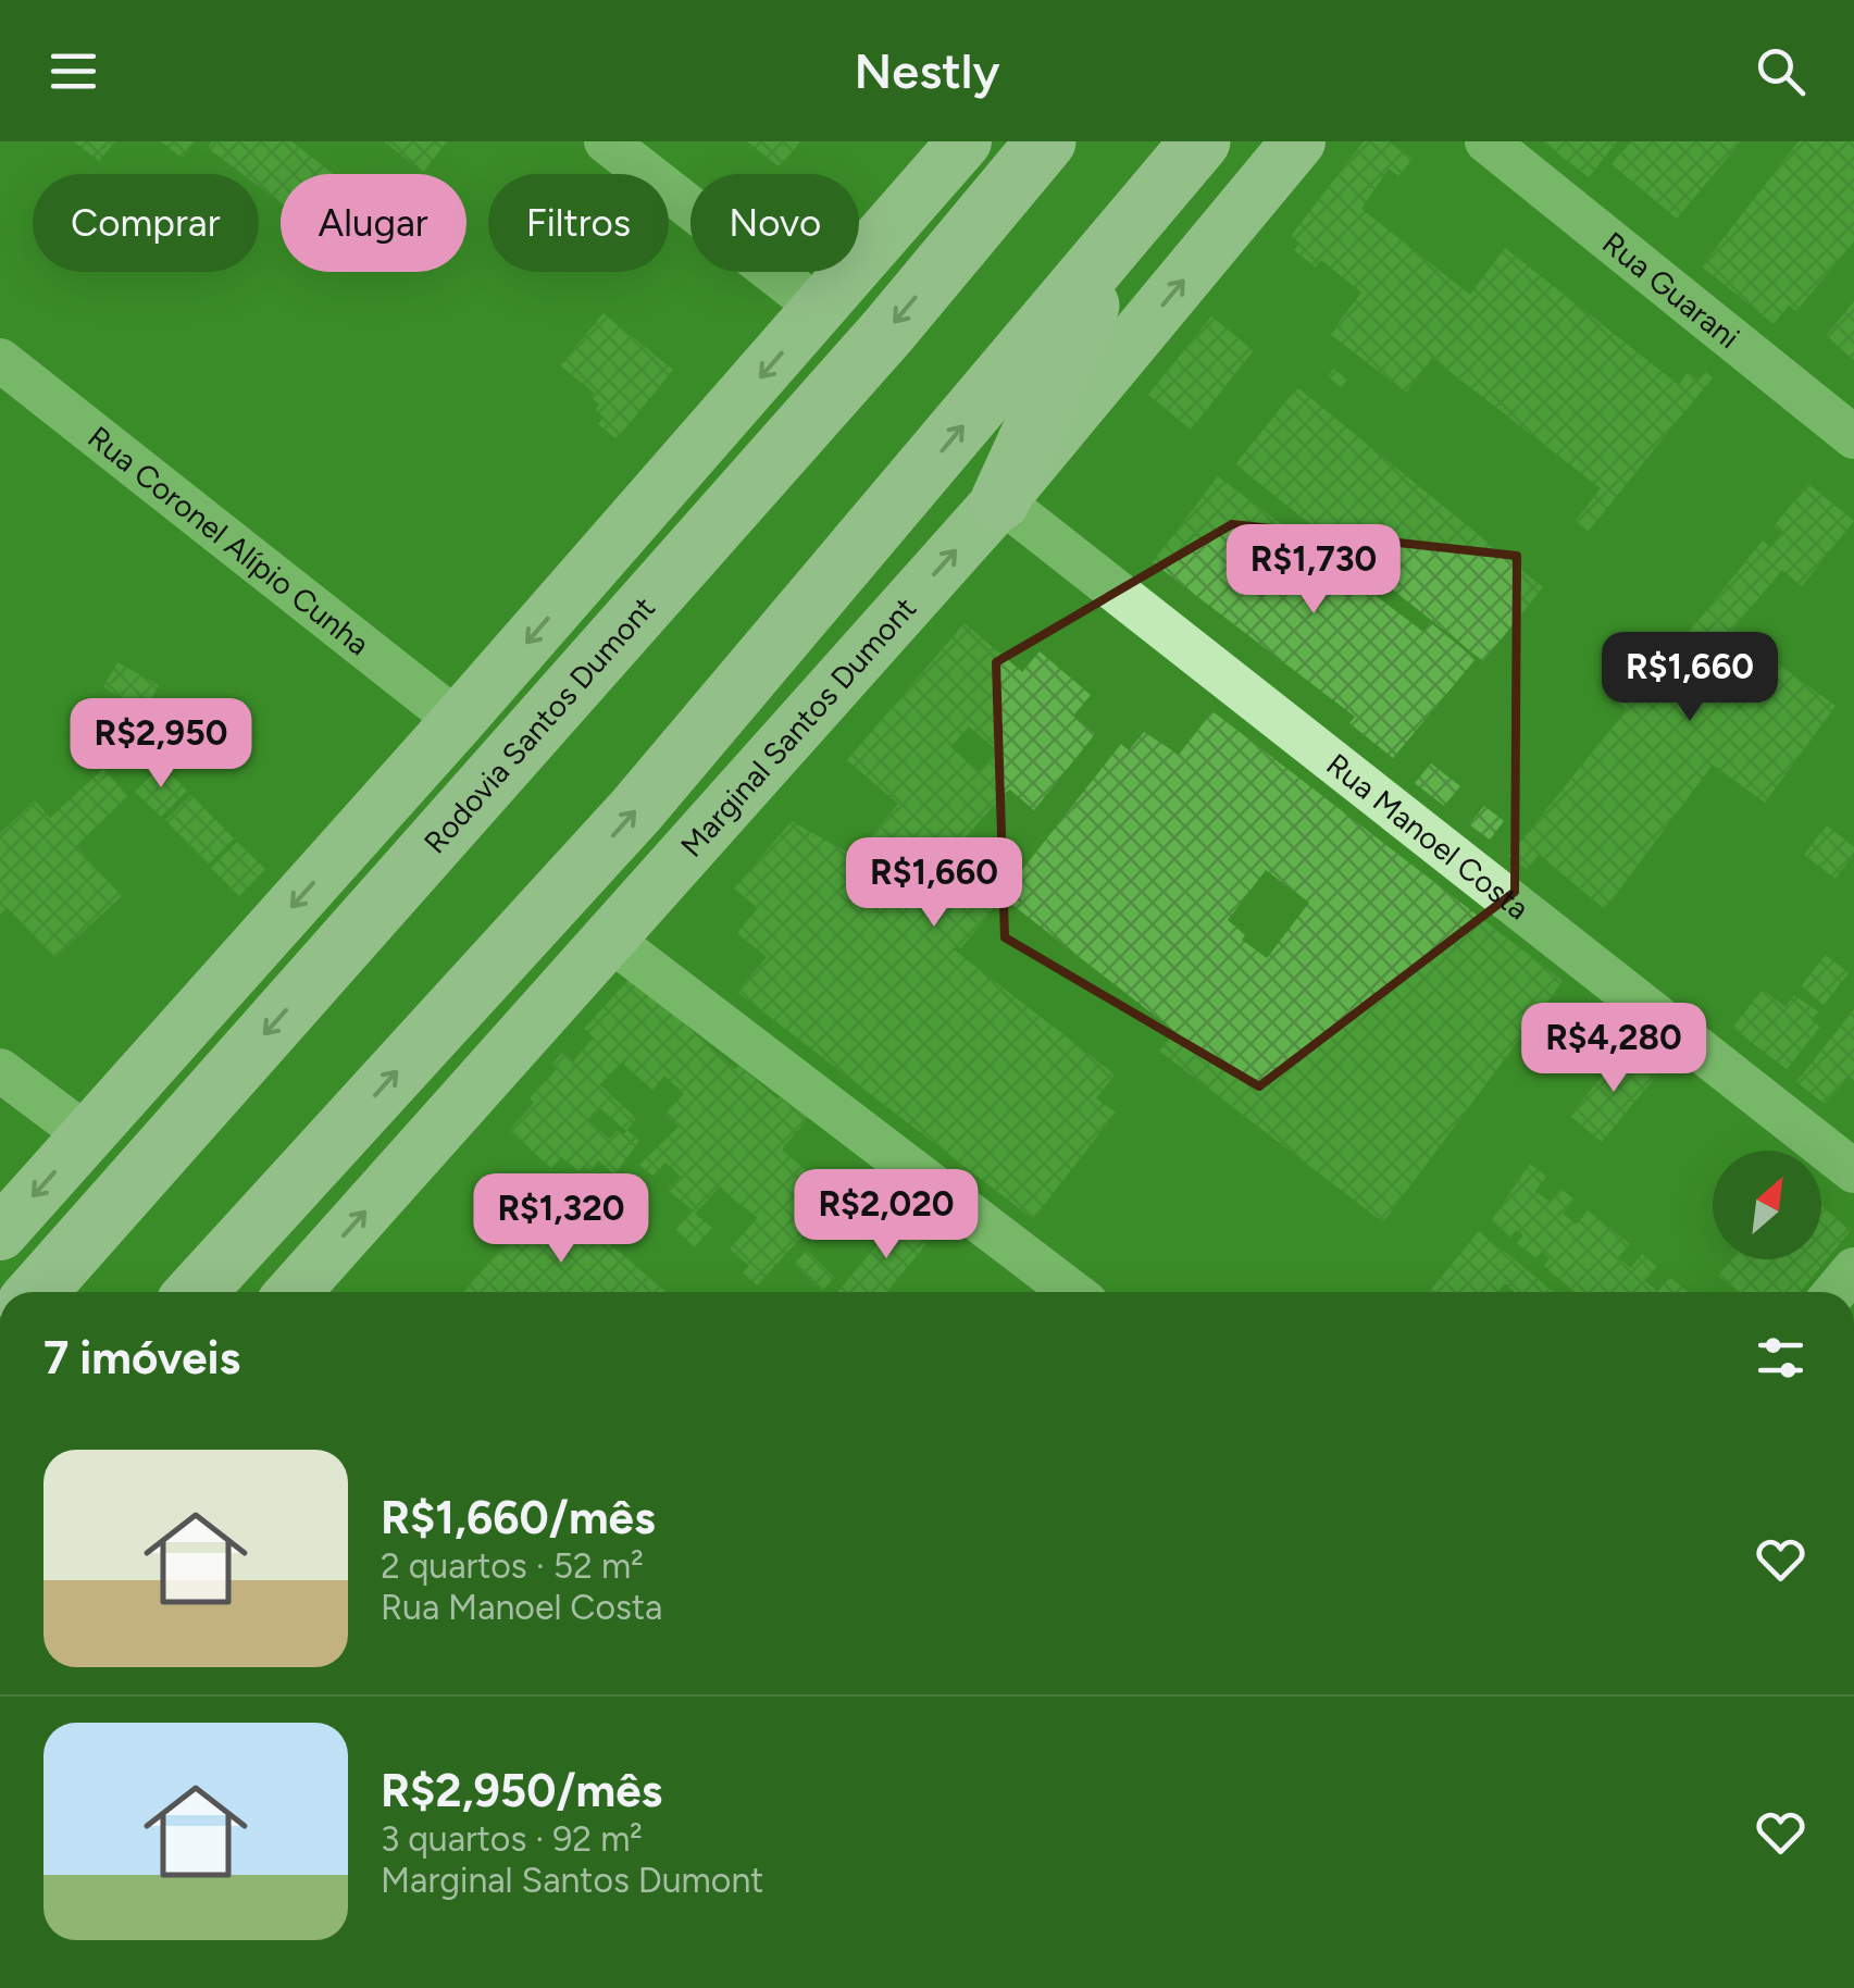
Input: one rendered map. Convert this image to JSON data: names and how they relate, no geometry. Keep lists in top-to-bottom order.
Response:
{
  "streets": {
    "highway": ["Rodovia Santos Dumont"],
    "main road": ["Marginal Santos Dumont"],
    "street": ["Rua Guarani", "Rua Coronel Alípio Cunha", "Rua Manoel Costa"]
  },
  "crossings": [
    ["Marginal Santos Dumont", "Rua Manoel Costa"]
  ],
  "north": "top right",
  "page": {
    "header": "Nestly",
    "chip": [
      "Comprar",
      "Alugar",
      "Filtros",
      "Novo"
    ],
    "price": [
      "R$1,730",
      "R$1,660",
      "R$2,950",
      "R$1,660",
      "R$4,280",
      "R$2,020",
      "R$1,320"
    ],
    "heading": "7 imóveis",
    "list": [
      {
        "name": "R$1,660/mês",
        "note": "2 quartos · 52 m² · Rua Manoel Costa"
      },
      {
        "name": "R$2,950/mês",
        "note": "3 quartos · 92 m² · Marginal Santos Dumont"
      }
    ]
  }
}
